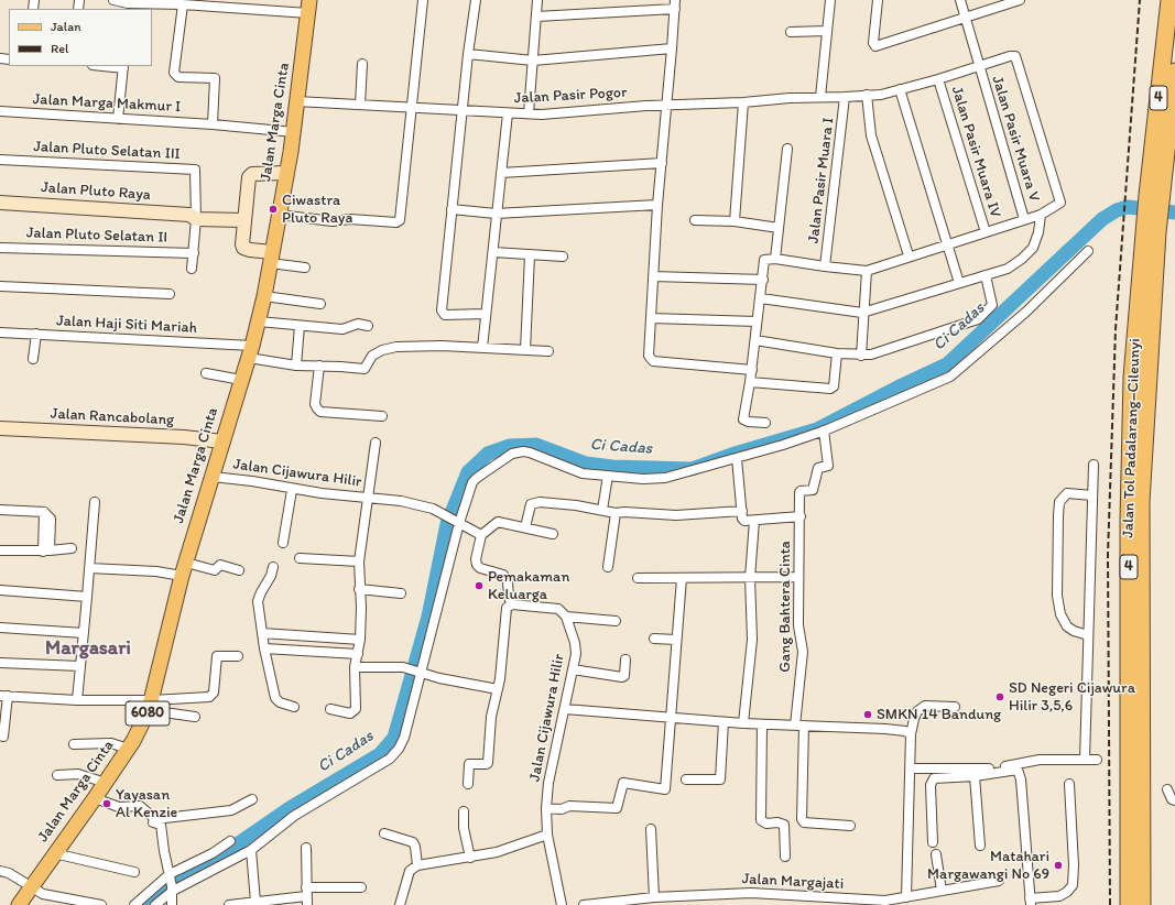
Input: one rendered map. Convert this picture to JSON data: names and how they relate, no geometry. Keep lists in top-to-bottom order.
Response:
{
  "streets": {
    "highway": ["4", "Jalan Tol Padalarang–Cileunyi"],
    "main road": ["Jalan Marga Cinta", "6080"],
    "street": [
      "Jalan Pasir Pogor",
      "Jalan Marga Makmur I",
      "Jalan Pasir Muara V",
      "Jalan Pluto Selatan III",
      "Jalan Pasir Muara IV",
      "Jalan Pasir Muara I",
      "Jalan Pluto Raya",
      "Jalan Pluto Selatan II",
      "Jalan Haji Siti Mariah",
      "Jalan Rancabolang",
      "Jalan Cijawura Hilir",
      "Gang Bahtera Cinta",
      "Jalan Margajati"
    ]
  },
  "crossings": [
    ["Jalan Pasir Pogor", "Jalan Marga Cinta"],
    ["Jalan Pasir Pogor", "Jalan Pasir Muara V"],
    ["Jalan Pasir Pogor", "Jalan Pasir Muara IV"],
    ["Jalan Pasir Pogor", "Jalan Pasir Muara I"],
    ["Jalan Marga Makmur I", "Jalan Marga Cinta"],
    ["Jalan Marga Cinta", "Jalan Haji Siti Mariah"],
    ["Jalan Marga Cinta", "Jalan Rancabolang"],
    ["Jalan Marga Cinta", "Jalan Cijawura Hilir"],
    ["Jalan Pluto Selatan III", "Jalan Pluto Raya"]
  ],
  "districts": ["Margasari"],
  "water": ["Ci Cadas"],
  "places": [
    "Ciwastra Pluto Raya",
    "Pemakaman Keluarga",
    "SD Negeri Cijawura Hilir 3,5,6",
    "SMKN 14 Bandung",
    "Yayasan Al Kenzie",
    "Matahari Margawangi No 69"
  ],
  "legend": ["Jalan", "Rel"]
}
